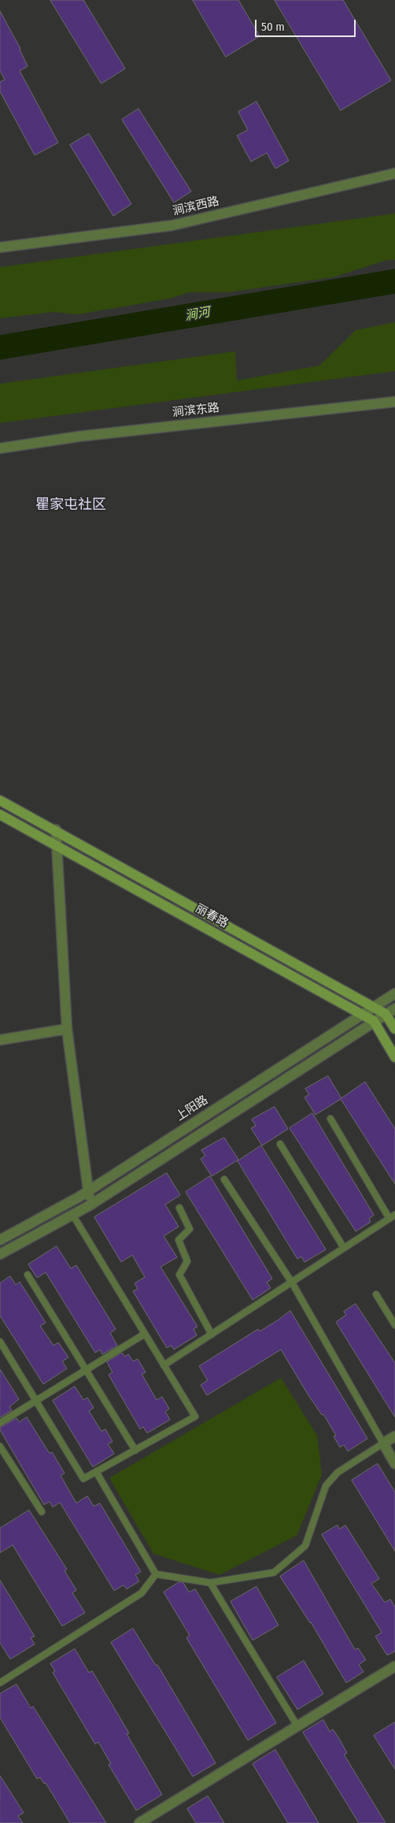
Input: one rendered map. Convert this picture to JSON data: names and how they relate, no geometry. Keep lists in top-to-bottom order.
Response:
{
  "streets": {
    "main road": ["丽春路"],
    "street": ["涧滨西路", "涧滨东路", "上阳路"]
  },
  "crossings": [
    ["丽春路", "上阳路"]
  ],
  "districts": ["瞿家屯社区"],
  "water": ["涧河"],
  "scale_bar": "50 m"
}
